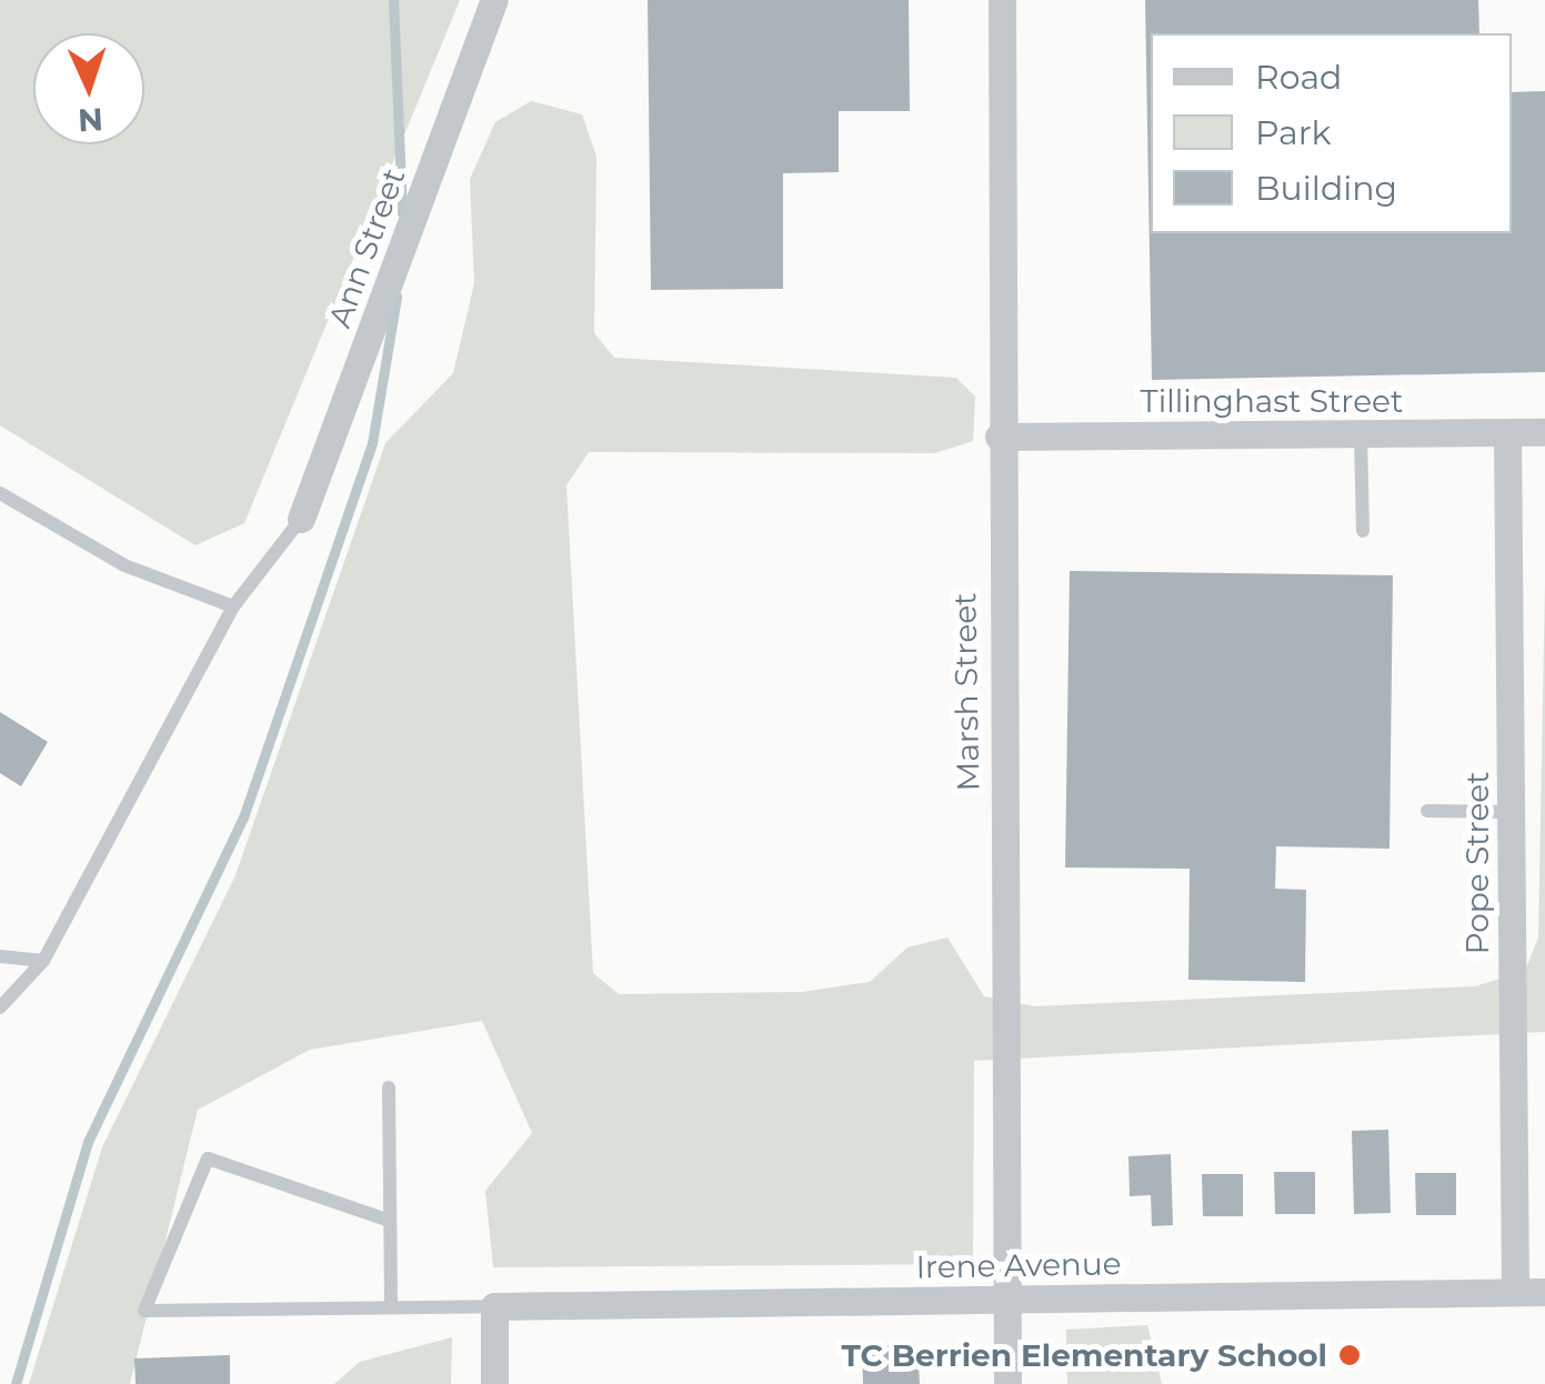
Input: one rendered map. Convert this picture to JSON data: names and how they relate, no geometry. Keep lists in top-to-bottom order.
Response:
{
  "streets": {
    "street": [
      "Ann Street",
      "Tillinghast Street",
      "Marsh Street",
      "Pope Street",
      "Irene Avenue"
    ]
  },
  "crossings": [
    ["Tillinghast Street", "Marsh Street"],
    ["Tillinghast Street", "Pope Street"],
    ["Marsh Street", "Irene Avenue"],
    ["Pope Street", "Irene Avenue"]
  ],
  "places": ["TC Berrien Elementary School"],
  "legend": ["Road", "Park", "Building"],
  "north": "bottom"
}
